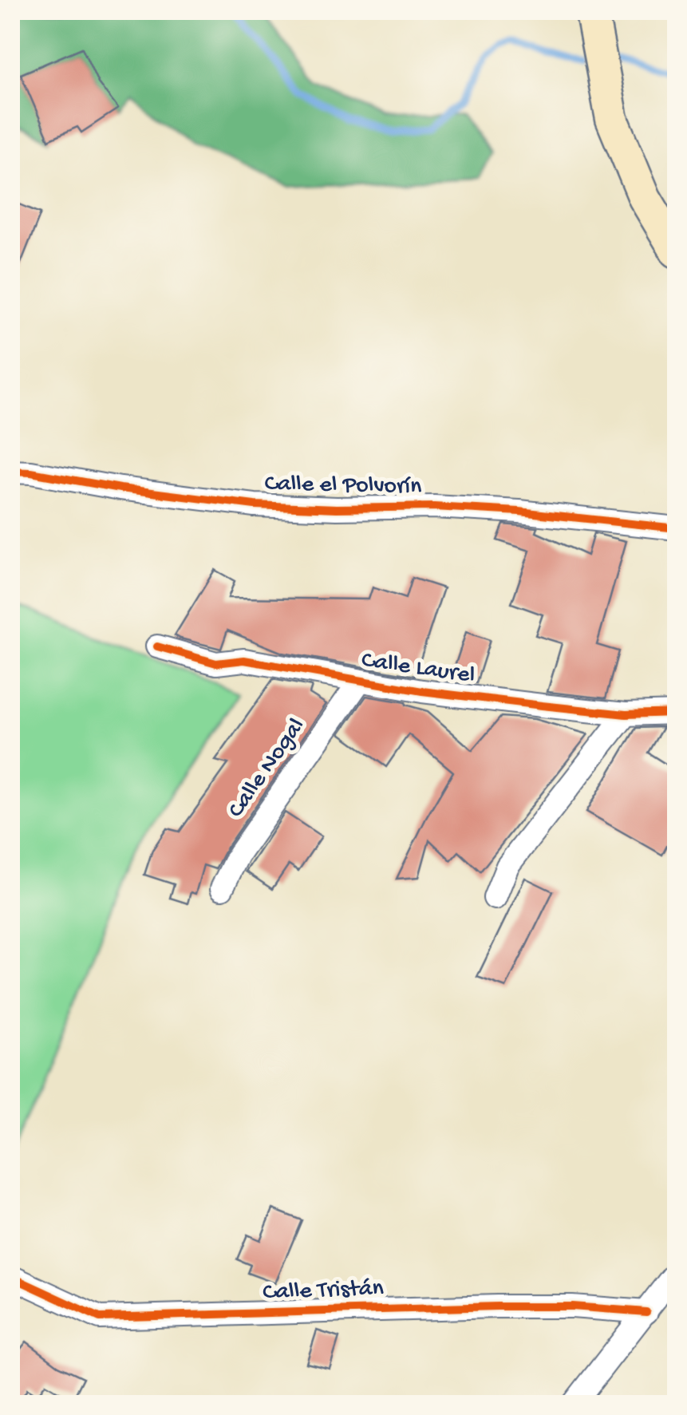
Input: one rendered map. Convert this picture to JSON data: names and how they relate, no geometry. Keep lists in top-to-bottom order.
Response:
{
  "streets": {
    "street": [
      "Calle el Polvorín",
      "Calle Laurel",
      "Calle Nogal",
      "Calle Tristán"
    ]
  },
  "crossings": [
    ["Calle Laurel", "Calle Nogal"]
  ]
}
